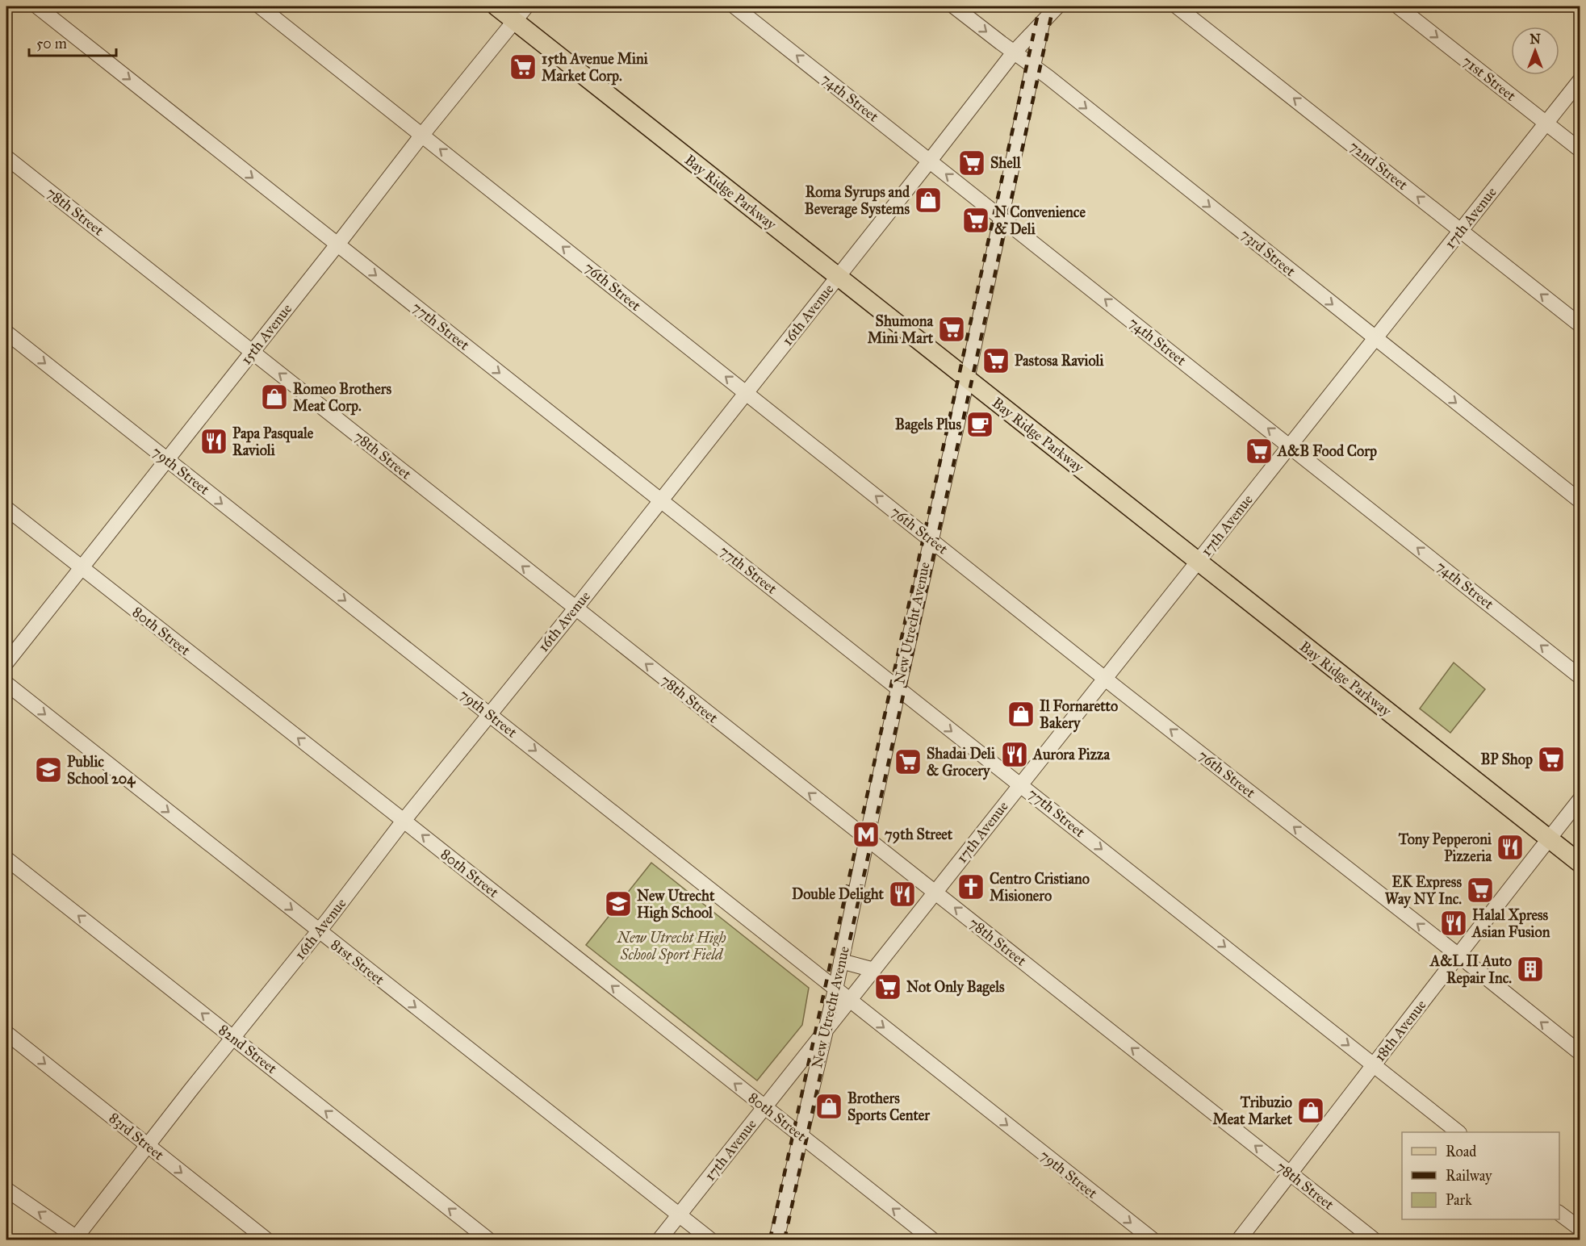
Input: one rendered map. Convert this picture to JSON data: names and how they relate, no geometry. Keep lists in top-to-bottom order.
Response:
{
  "streets": {
    "main road": ["Bay Ridge Parkway"],
    "street": [
      "71st Street",
      "74th Street",
      "72nd Street",
      "78th Street",
      "17th Avenue",
      "73rd Street",
      "76th Street",
      "16th Avenue",
      "77th Street",
      "15th Avenue",
      "79th Street",
      "New Utrecht Avenue",
      "80th Street",
      "81st Street",
      "18th Avenue",
      "82nd Street",
      "83rd Street"
    ]
  },
  "crossings": [
    ["71st Street", "17th Avenue"],
    ["74th Street", "17th Avenue"],
    ["74th Street", "16th Avenue"],
    ["74th Street", "New Utrecht Avenue"],
    ["72nd Street", "17th Avenue"],
    ["Bay Ridge Parkway", "17th Avenue"],
    ["Bay Ridge Parkway", "16th Avenue"],
    ["Bay Ridge Parkway", "15th Avenue"],
    ["Bay Ridge Parkway", "New Utrecht Avenue"],
    ["Bay Ridge Parkway", "18th Avenue"],
    ["78th Street", "17th Avenue"],
    ["78th Street", "16th Avenue"],
    ["78th Street", "15th Avenue"],
    ["78th Street", "New Utrecht Avenue"],
    ["78th Street", "18th Avenue"],
    ["17th Avenue", "73rd Street"],
    ["17th Avenue", "76th Street"],
    ["17th Avenue", "77th Street"],
    ["17th Avenue", "79th Street"],
    ["17th Avenue", "New Utrecht Avenue"],
    ["17th Avenue", "80th Street"],
    ["17th Avenue", "81st Street"],
    ["73rd Street", "16th Avenue"],
    ["73rd Street", "New Utrecht Avenue"],
    ["76th Street", "16th Avenue"],
    ["76th Street", "15th Avenue"],
    ["76th Street", "New Utrecht Avenue"],
    ["76th Street", "18th Avenue"],
    ["16th Avenue", "77th Street"],
    ["16th Avenue", "79th Street"],
    ["16th Avenue", "New Utrecht Avenue"],
    ["16th Avenue", "80th Street"],
    ["16th Avenue", "81st Street"],
    ["16th Avenue", "82nd Street"],
    ["16th Avenue", "83rd Street"],
    ["77th Street", "15th Avenue"],
    ["77th Street", "New Utrecht Avenue"],
    ["77th Street", "18th Avenue"],
    ["15th Avenue", "79th Street"],
    ["15th Avenue", "80th Street"],
    ["79th Street", "New Utrecht Avenue"],
    ["New Utrecht Avenue", "80th Street"]
  ],
  "one_way": [
    "71st Street",
    "74th Street",
    "72nd Street",
    "78th Street",
    "73rd Street",
    "76th Street",
    "77th Street",
    "79th Street",
    "80th Street",
    "81st Street",
    "82nd Street",
    "83rd Street"
  ],
  "parks": ["New Utrecht High School Sport Field"],
  "places": {
    "supermarket": [
      "15th Avenue Mini Market Corp.",
      "Shell",
      "N Convenience & Deli",
      "Shumona Mini Mart",
      "Pastosa Ravioli",
      "A&B Food Corp",
      "BP Shop",
      "Shadai Deli & Grocery",
      "EK Express Way NY Inc.",
      "Not Only Bagels"
    ],
    "shop": [
      "Roma Syrups and Beverage Systems",
      "Romeo Brothers Meat Corp.",
      "Il Fornaretto Bakery",
      "Brothers Sports Center",
      "Tribuzio Meat Market"
    ],
    "cafe": ["Bagels Plus"],
    "restaurant": [
      "Papa Pasquale Ravioli",
      "Aurora Pizza",
      "Tony Pepperoni Pizzeria",
      "Double Delight",
      "Halal Xpress Asian Fusion"
    ],
    "school or university": ["Public School 204", "New Utrecht High School"],
    "metro station": ["79th Street"],
    "church": ["Centro Cristiano Misionero"],
    "building": ["A&L II Auto Repair Inc."]
  },
  "legend": ["Road", "Railway", "Park"],
  "scale_bar": "50 m",
  "north": "top"
}
